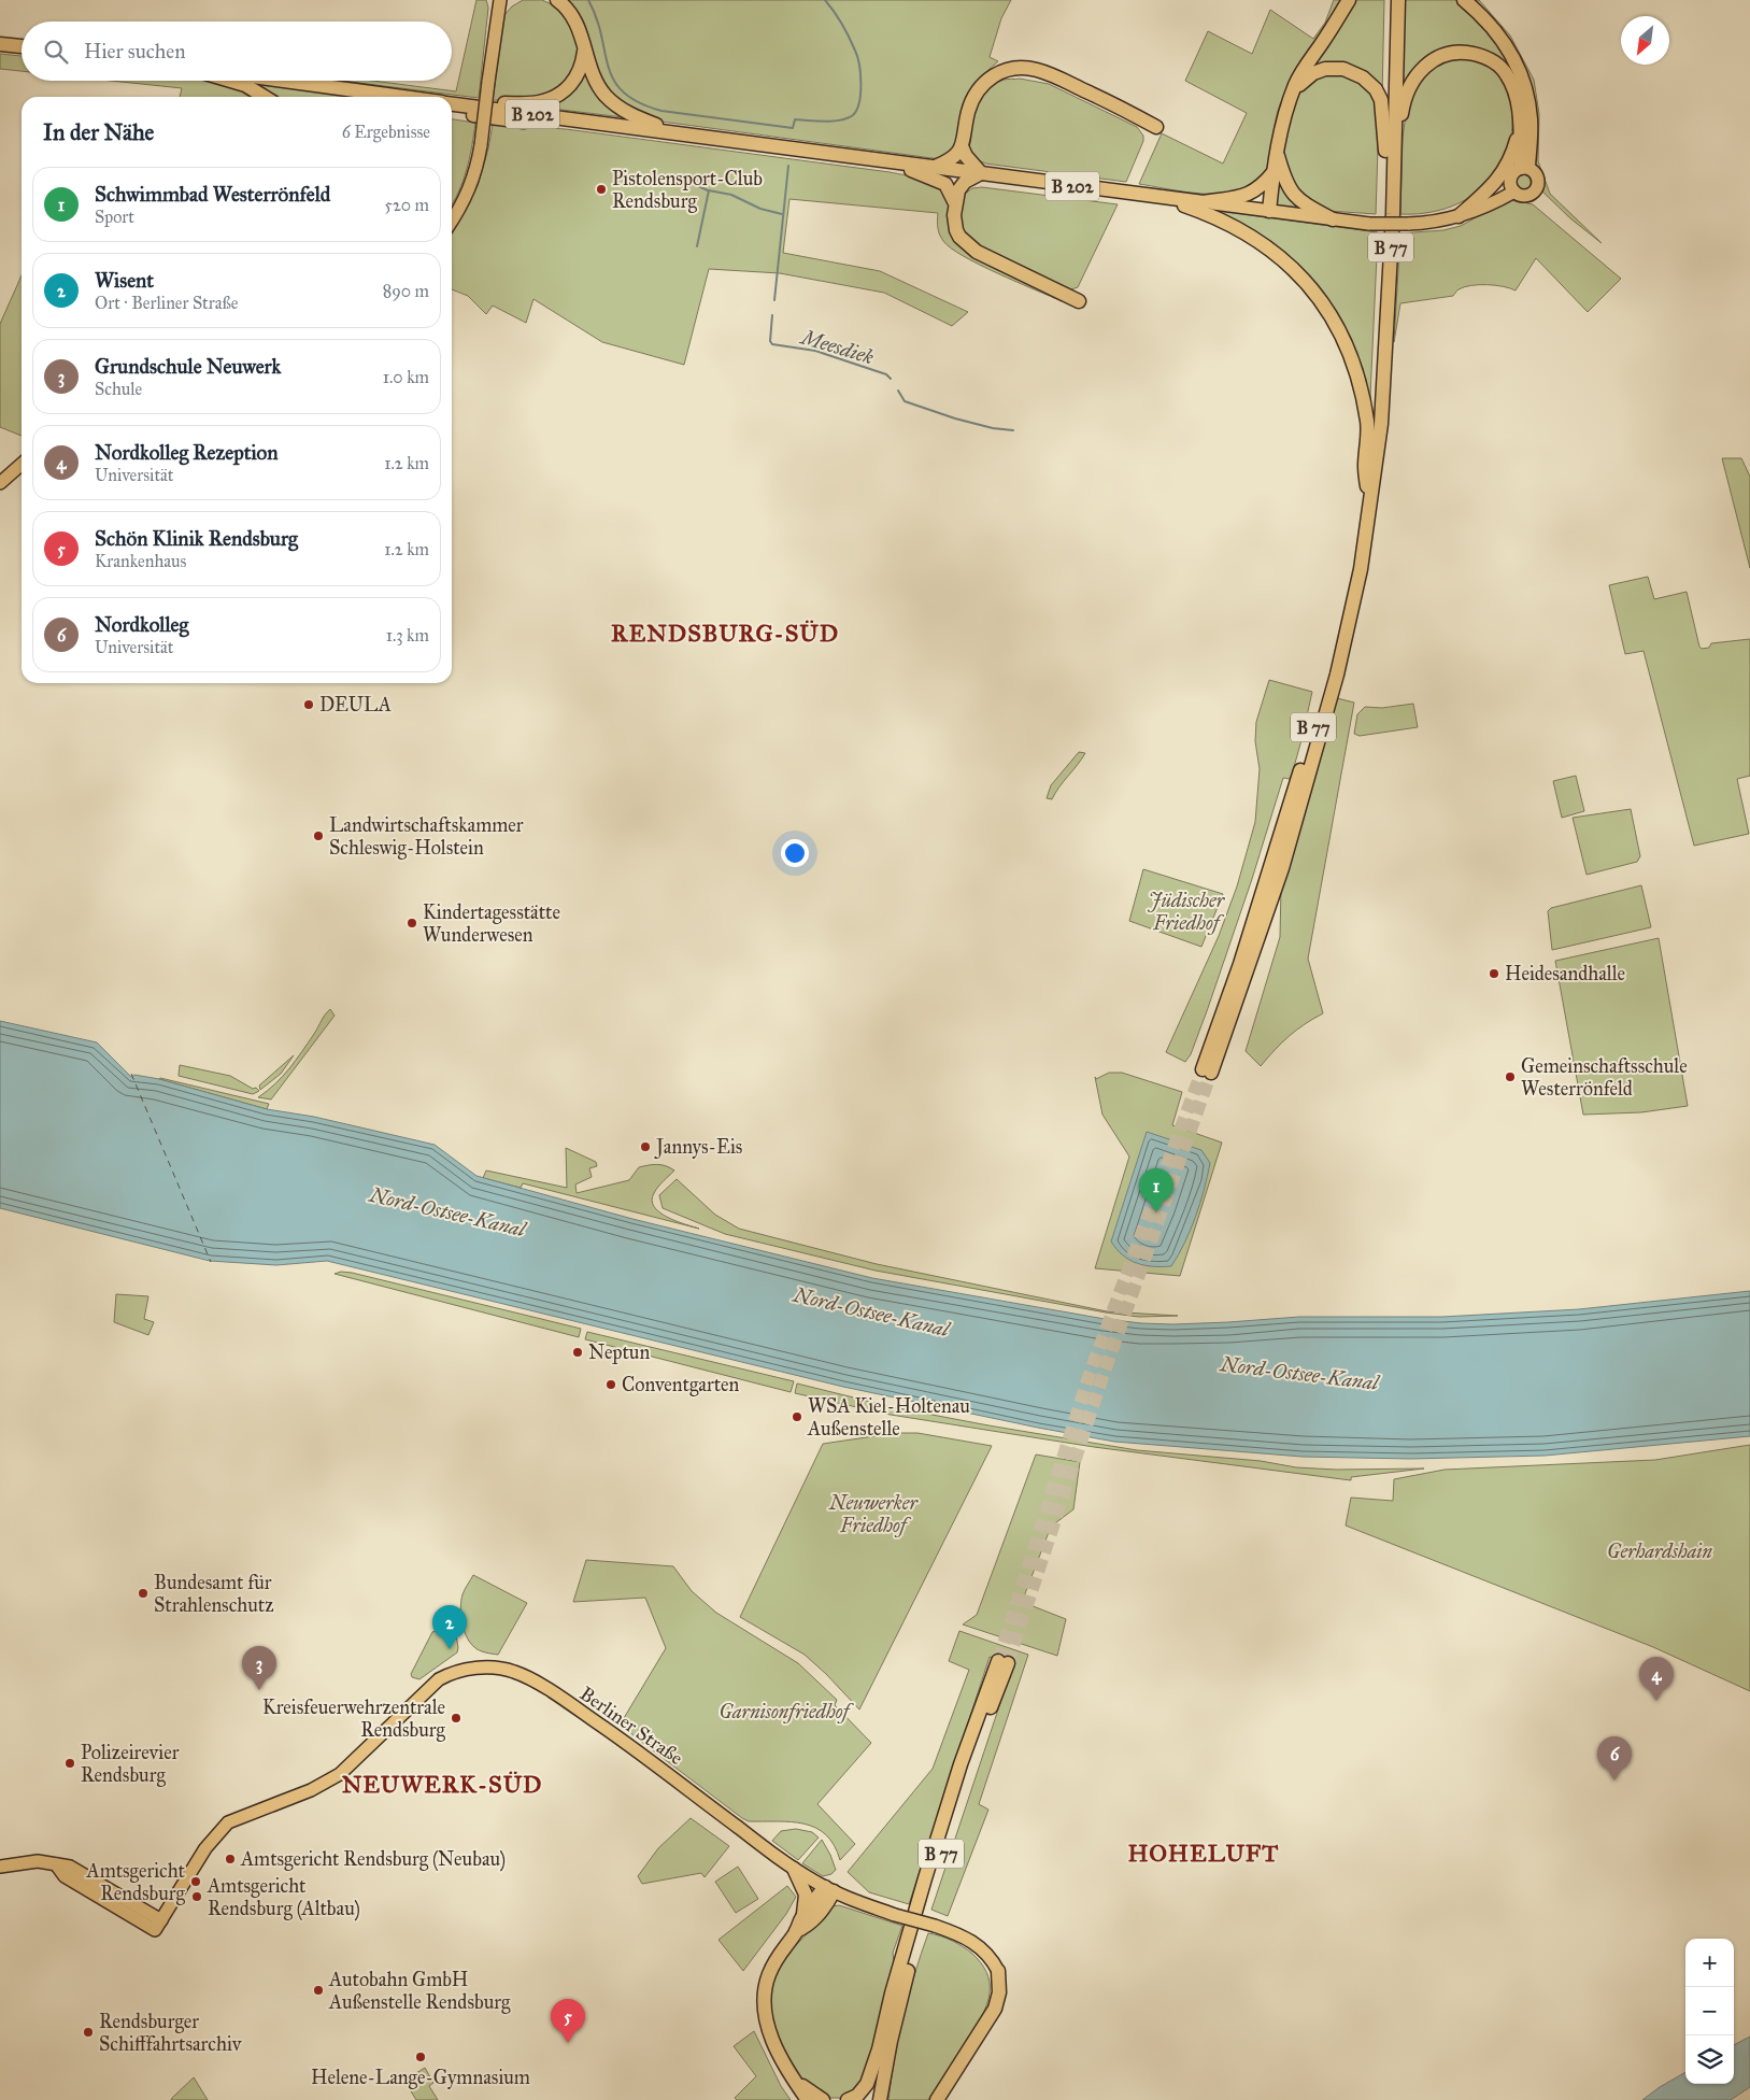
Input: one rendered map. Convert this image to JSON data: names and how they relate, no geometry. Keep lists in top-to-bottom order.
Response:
{
  "streets": {
    "highway": ["B 202", "B 77"],
    "main road": ["Berliner Straße"]
  },
  "districts": ["RENDSBURG-SÜD", "NEUWERK-SÜD", "HOHELUFT"],
  "water": ["Meesdiek", "Nord-Ostsee-Kanal"],
  "parks": [
    "Jüdischer Friedhof",
    "Neuwerker Friedhof",
    "Gerhardshain",
    "Garnisonfriedhof"
  ],
  "places": [
    "Pistolensport-Club Rendsburg",
    "DEULA",
    "Landwirtschaftskammer Schleswig-Holstein",
    "Kindertagesstätte Wunderwesen",
    "Heidesandhalle",
    "Gemeinschaftsschule Westerrönfeld",
    "Jannys-Eis",
    "Neptun",
    "Conventgarten",
    "WSA Kiel-Holtenau Außenstelle",
    "Bundesamt für Strahlenschutz",
    "Kreisfeuerwehrzentrale Rendsburg",
    "Polizeirevier Rendsburg",
    "Amtsgericht Rendsburg (Neubau)",
    "Amtsgericht Rendsburg",
    "Amtsgericht Rendsburg (Altbau)",
    "Autobahn GmbH Außenstelle Rendsburg",
    "Rendsburger Schifffahrtsarchiv",
    "Helene-Lange-Gymnasium"
  ],
  "north": "bottom left",
  "page": {
    "search": "Hier suchen",
    "heading": ["In der Nähe", "6 Ergebnisse"],
    "list": [
      {
        "mark": "1",
        "name": "Schwimmbad Westerrönfeld",
        "note": "Sport",
        "value": "520 m"
      },
      {
        "mark": "2",
        "name": "Wisent",
        "note": "Ort · Berliner Straße",
        "value": "890 m"
      },
      {
        "mark": "3",
        "name": "Grundschule Neuwerk",
        "note": "Schule",
        "value": "1.0 km"
      },
      {
        "mark": "4",
        "name": "Nordkolleg Rezeption",
        "note": "Universität",
        "value": "1.2 km"
      },
      {
        "mark": "5",
        "name": "Schön Klinik Rendsburg",
        "note": "Krankenhaus",
        "value": "1.2 km"
      },
      {
        "mark": "6",
        "name": "Nordkolleg",
        "note": "Universität",
        "value": "1.3 km"
      }
    ],
    "pins": [
      "1",
      "2",
      "3",
      "4",
      "6",
      "5"
    ],
    "map_buttons": ["+", "−"]
  }
}
